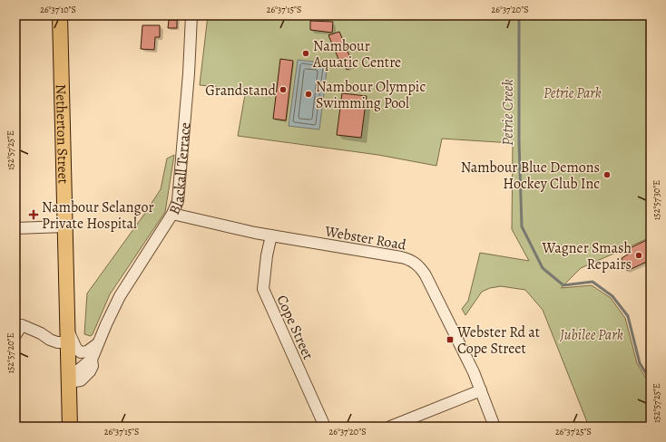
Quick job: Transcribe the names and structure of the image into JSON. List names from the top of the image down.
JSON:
{
  "streets": {
    "main road": ["Netherton Street"],
    "street": ["Blackall Terrace", "Webster Road", "Cope Street"]
  },
  "crossings": [
    ["Netherton Street", "Blackall Terrace"],
    ["Blackall Terrace", "Webster Road"],
    ["Webster Road", "Cope Street"]
  ],
  "water": ["Petrie Creek"],
  "parks": ["Petrie Park", "Jubilee Park"],
  "places": {
    "other": [
      "Nambour Aquatic Centre",
      "Grandstand",
      "Nambour Olympic Swimming Pool",
      "Nambour Blue Demons Hockey Club Inc",
      "Wagner Smash Repairs"
    ],
    "health": ["Nambour Selangor Private Hospital"],
    "transit": ["Webster Rd at Cope Street"]
  },
  "coordinates": [
    "26°37'10\"S",
    "26°37'15\"S",
    "26°37'20\"S",
    "152°57'25\"E",
    "152°57'30\"E",
    "152°57'20\"E",
    "26°37'25\"S"
  ]
}
